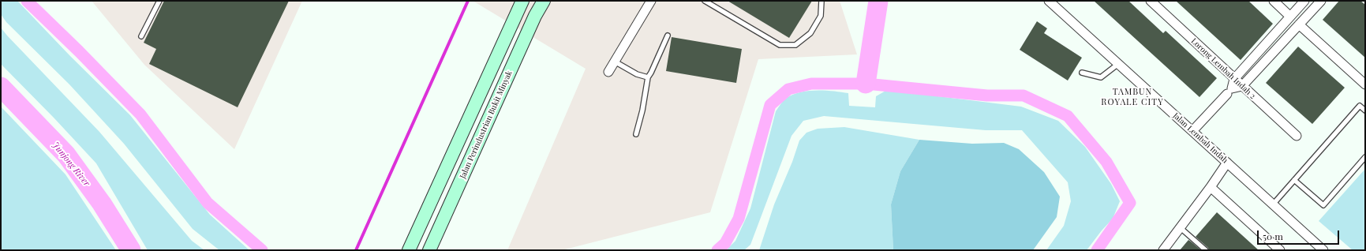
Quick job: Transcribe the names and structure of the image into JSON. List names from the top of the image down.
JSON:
{
  "streets": {
    "main road": ["Jalan Perindustrian Bukit Minyak"],
    "street": ["Lorong Lembah Indah 2", "Jalan Lembah Indah"]
  },
  "districts": ["TAMBUN ROYALE CITY"],
  "water": ["Junjong River"],
  "scale_bar": "50 m"
}
